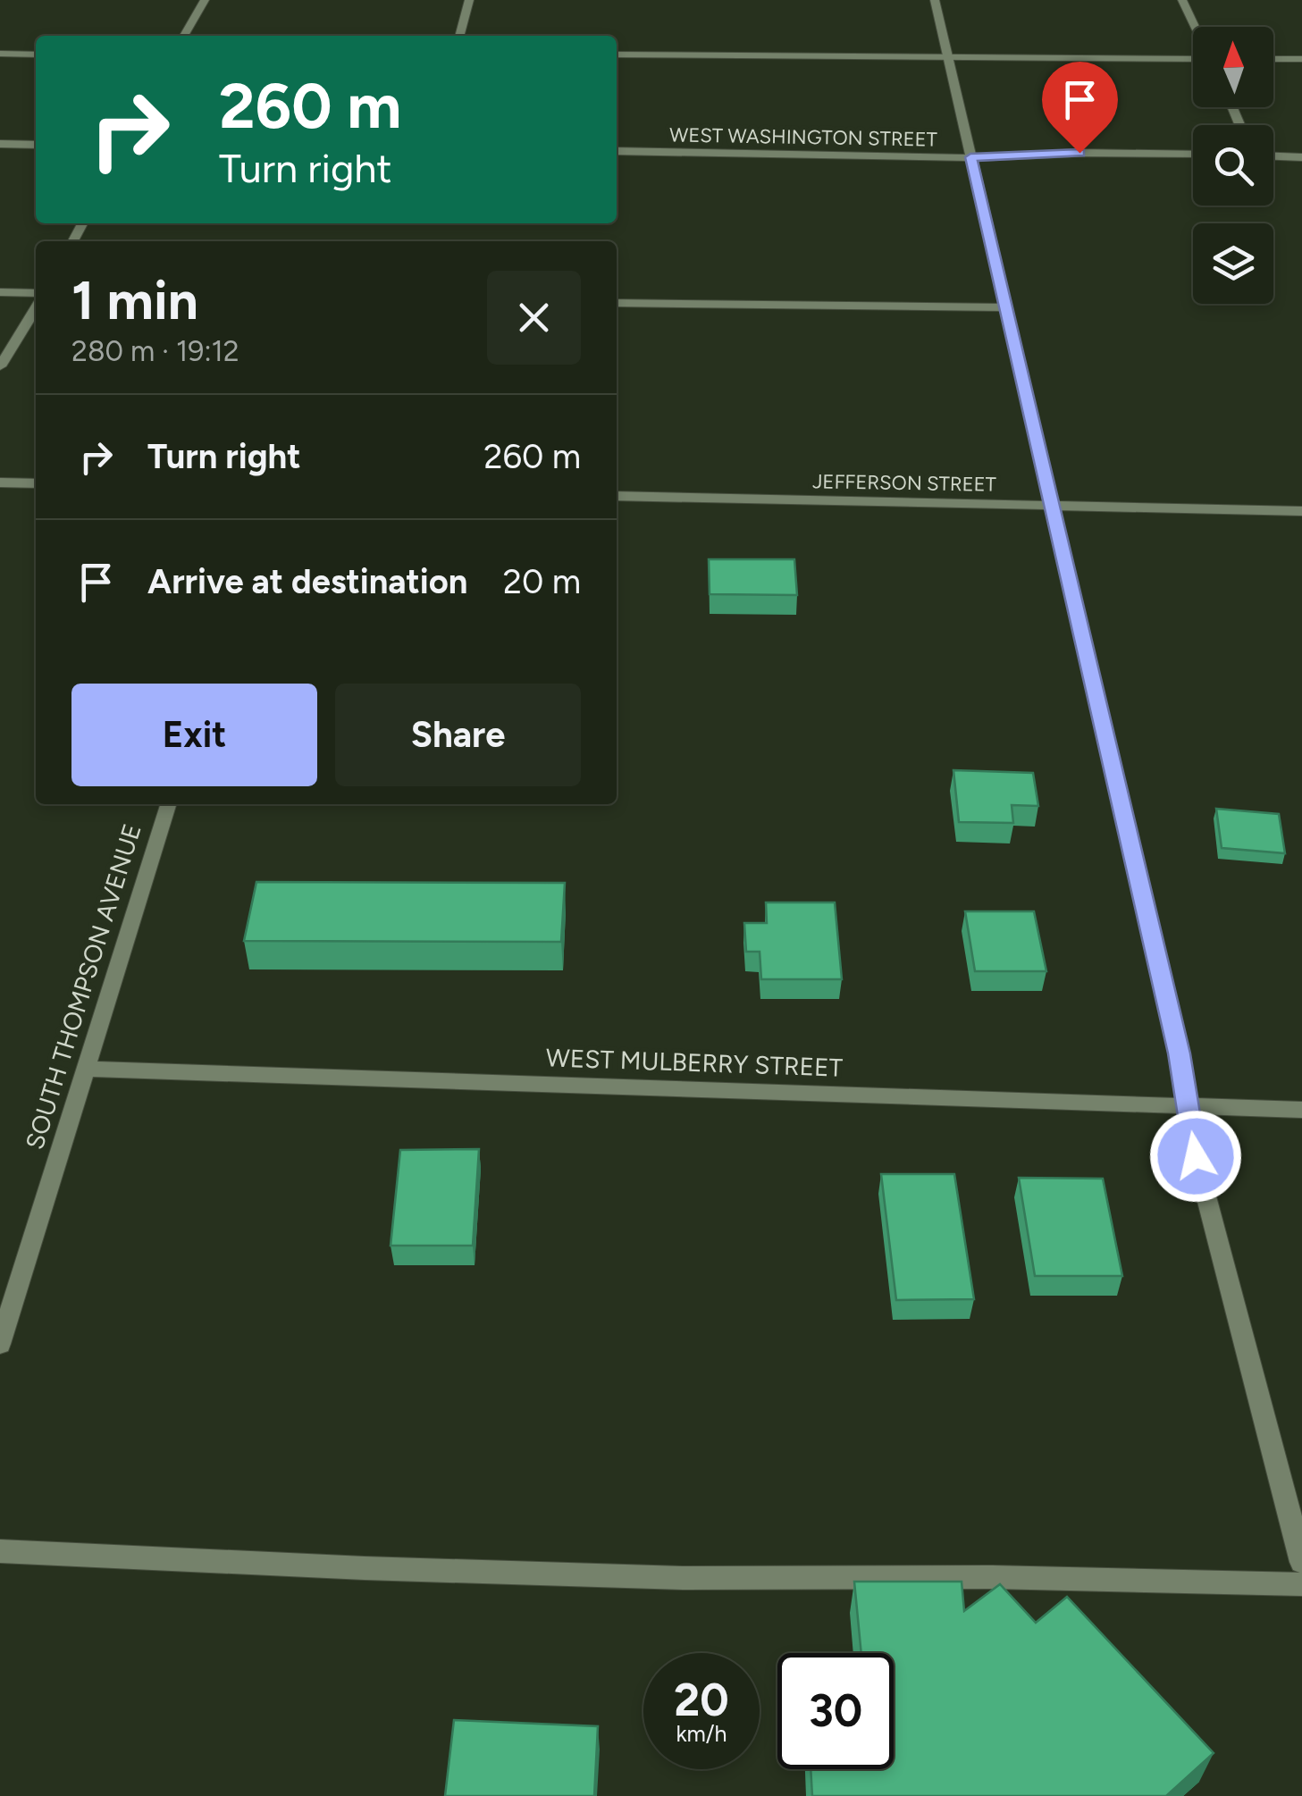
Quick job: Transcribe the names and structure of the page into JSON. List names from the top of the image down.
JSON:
{
  "streets": {
    "street": [
      "WEST WASHINGTON STREET",
      "JEFFERSON STREET",
      "SOUTH THOMPSON AVENUE",
      "WEST MULBERRY STREET"
    ]
  },
  "crossings": [
    ["SOUTH THOMPSON AVENUE", "WEST MULBERRY STREET"]
  ],
  "north": "top",
  "page": {
    "turn": ["260 m", "Turn right"],
    "heading": ["1 min", "280 m · 19:12"],
    "list": [
      {
        "name": "Turn right",
        "value": "260 m"
      },
      {
        "name": "Arrive at destination",
        "value": "20 m"
      }
    ],
    "buttons": ["Exit", "Share"],
    "speed": "20 km/h",
    "limit": "30"
  }
}
